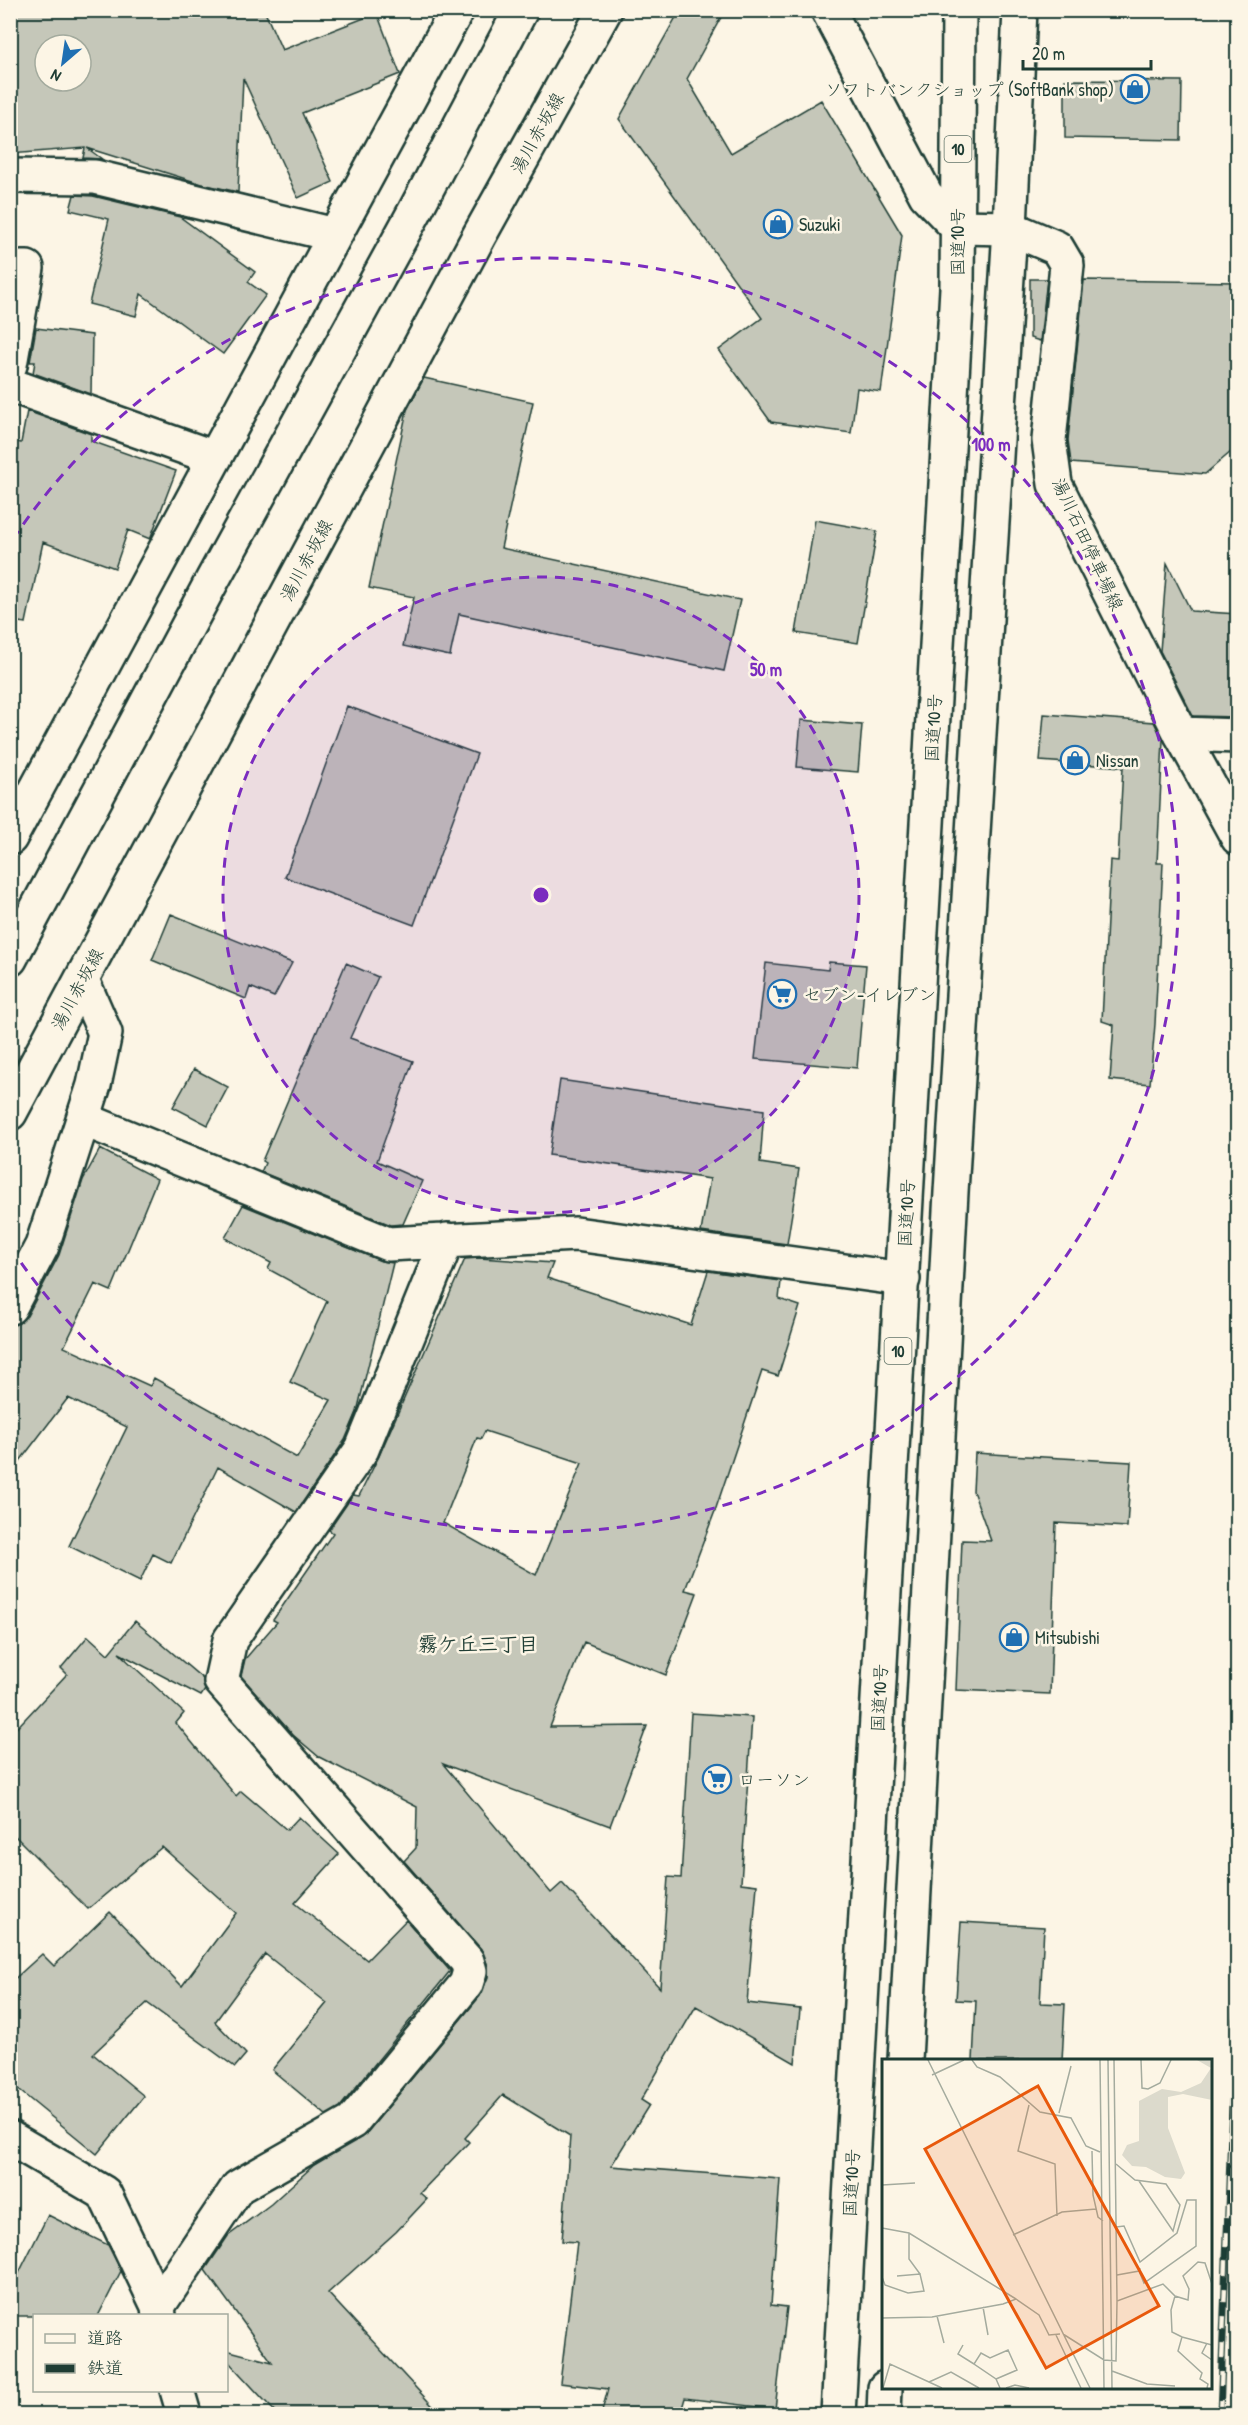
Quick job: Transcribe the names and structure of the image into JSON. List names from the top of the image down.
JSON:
{
  "streets": {
    "main road": [
      "湯川赤坂線",
      "10",
      "国道10号",
      "湯川石田停車場線"
    ]
  },
  "crossings": [
    ["国道10号", "湯川石田停車場線"]
  ],
  "districts": ["霧ケ丘三丁目"],
  "places": {
    "shop": [
      "ソフトバンクショップ (SoftBank shop)",
      "Suzuki",
      "Nissan",
      "Mitsubishi"
    ],
    "supermarket": ["セブン-イレブン", "ローソン"]
  },
  "legend": ["道路", "鉄道"],
  "scale_bar": "20 m",
  "north": "bottom left",
  "rings": ["100 m", "50 m"]
}
